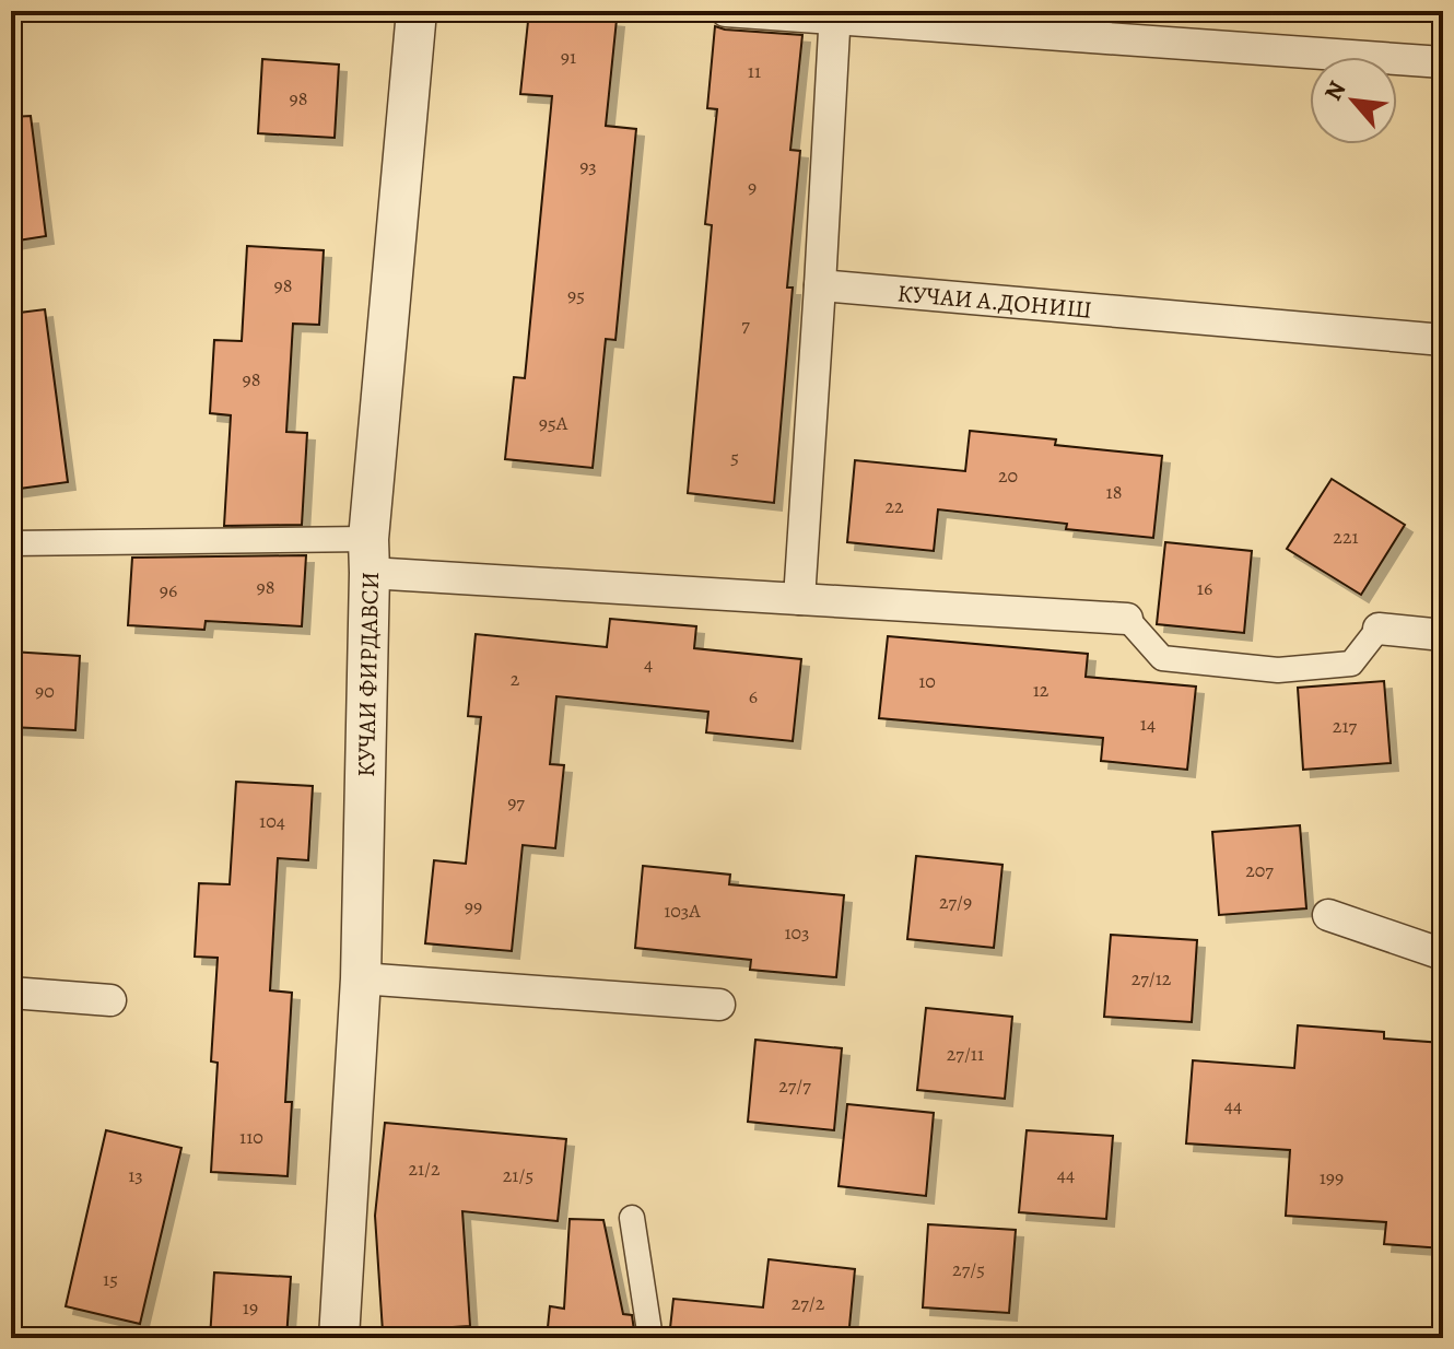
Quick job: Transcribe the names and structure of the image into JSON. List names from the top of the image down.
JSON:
{
  "streets": {
    "street": ["КУЧАИ А.ДОНИШ", "КУЧАИ ФИРДАВСИ"]
  },
  "house_numbers": [
    "91",
    "11",
    "98",
    "93",
    "9",
    "98",
    "95",
    "7",
    "98",
    "95А",
    "5",
    "20",
    "18",
    "22",
    "221",
    "98",
    "16",
    "96",
    "4",
    "2",
    "10",
    "12",
    "90",
    "6",
    "14",
    "217",
    "97",
    "104",
    "207",
    "27/9",
    "99",
    "103А",
    "103",
    "27/12",
    "27/11",
    "27/7",
    "44",
    "110",
    "21/2",
    "44",
    "13",
    "21/5",
    "199",
    "27/5",
    "15",
    "27/2",
    "19"
  ],
  "north": "top left"
}
